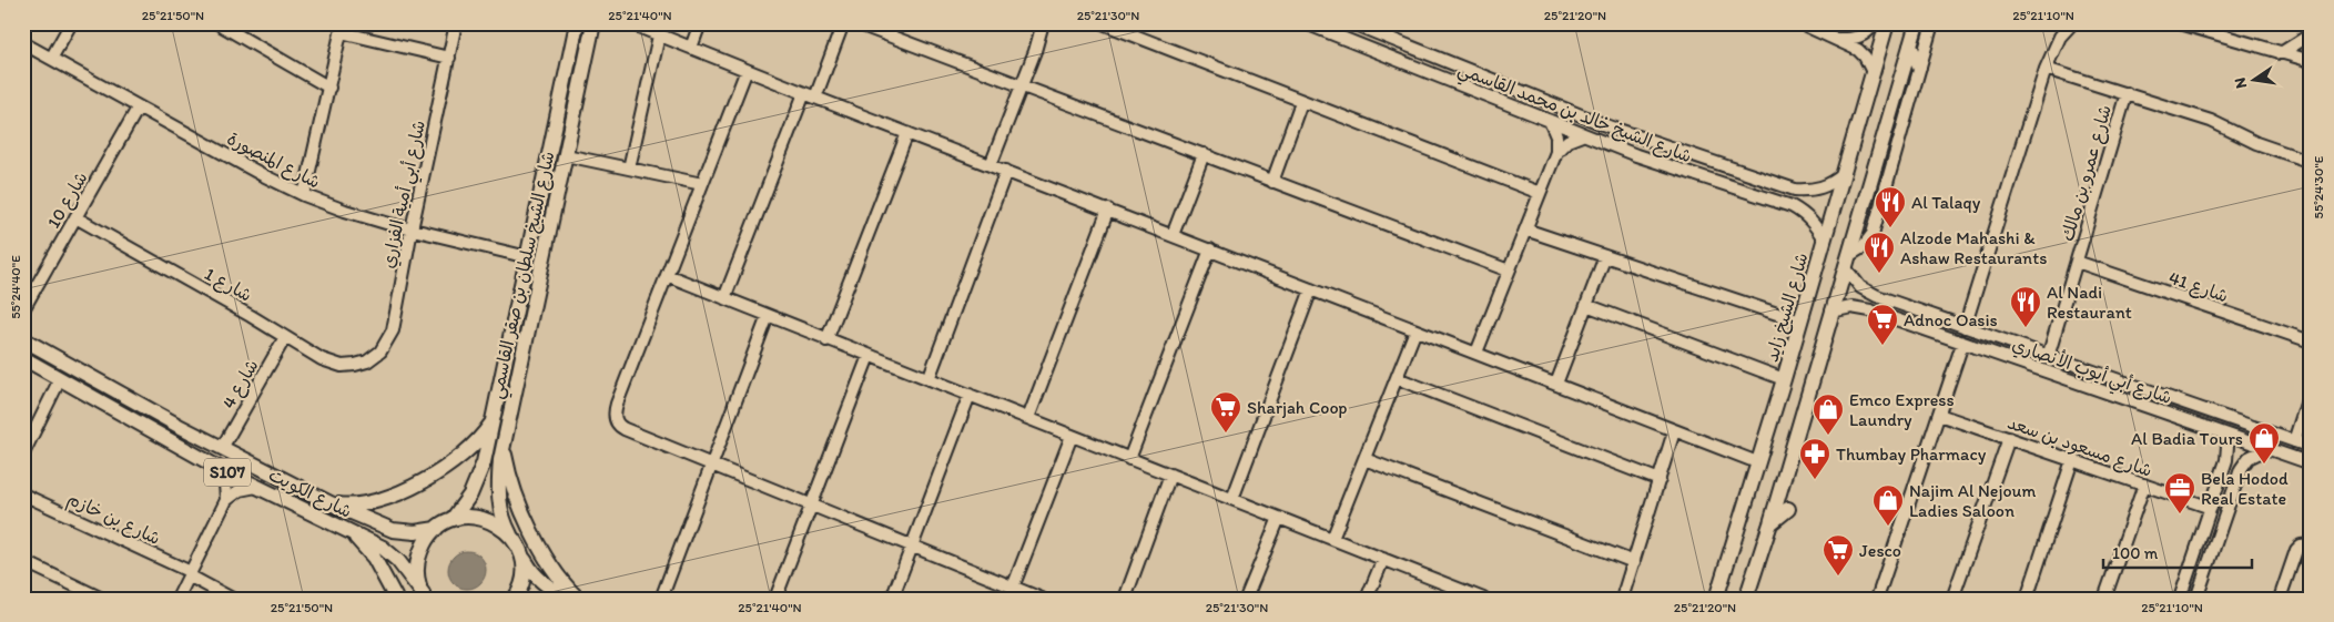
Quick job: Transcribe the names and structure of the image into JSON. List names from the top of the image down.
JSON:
{
  "streets": {
    "main road": [
      "شارع الشيخ سلطان بن صقر القاسمي",
      "شارع الشيخ زايد",
      "S107",
      "شارع الكويت"
    ],
    "street": [
      "شارع الشيخ خالد بن محمد القاسمي",
      "شارع المنصورة",
      "شارع عمرو بن مالك",
      "شارع أبي أمية الفزاري",
      "شارع 10",
      "شارع 1",
      "شارع 41",
      "شارع أبي أيوب الأنصاري",
      "شارع 4",
      "شارع مسعود بن سعد",
      "شارع بن خازم"
    ]
  },
  "crossings": [
    ["شارع الشيخ خالد بن محمد القاسمي", "شارع الشيخ زايد"],
    ["شارع المنصورة", "شارع أبي أمية الفزاري"],
    ["شارع المنصورة", "شارع 10"],
    ["شارع المنصورة", "شارع الشيخ سلطان بن صقر القاسمي"],
    ["شارع عمرو بن مالك", "شارع 41"],
    ["شارع عمرو بن مالك", "شارع أبي أيوب الأنصاري"],
    ["شارع أبي أمية الفزاري", "شارع 1"],
    ["شارع 10", "شارع 1"],
    ["شارع 1", "شارع 4"],
    ["شارع 4", "شارع الكويت"]
  ],
  "places": {
    "restaurant": ["Al Talaqy", "Alzode Mahashi & Ashaw Restaurants", "Al Nadi Restaurant"],
    "supermarket": ["Adnoc Oasis", "Sharjah Coop", "Jesco"],
    "shop": ["Emco Express Laundry", "Al Badia Tours", "Najim Al Nejoum Ladies Saloon"],
    "pharmacy": ["Thumbay Pharmacy"],
    "office": ["Bela Hodod Real Estate"]
  },
  "scale_bar": "100 m",
  "north": "left",
  "coordinates": [
    "25°21'50\"N",
    "25°21'40\"N",
    "25°21'30\"N",
    "25°21'20\"N",
    "25°21'10\"N",
    "55°24'30\"E",
    "55°24'40\"E"
  ]
}
